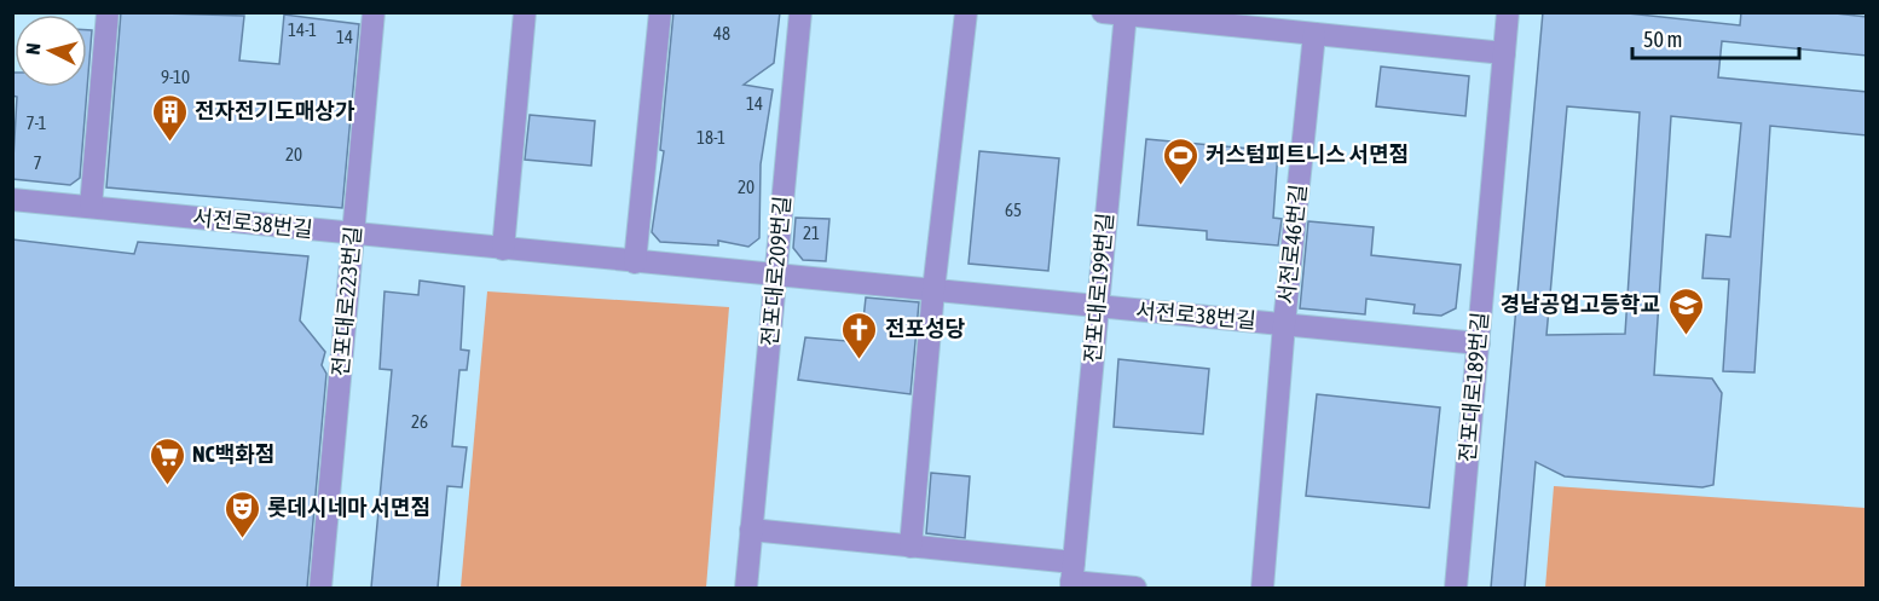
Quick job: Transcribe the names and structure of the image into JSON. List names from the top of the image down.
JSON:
{
  "streets": {
    "street": [
      "서전로38번길",
      "서전로46번길",
      "전포대로209번길",
      "전포대로199번길",
      "전포대로223번길",
      "전포대로189번길"
    ]
  },
  "crossings": [
    ["서전로38번길", "서전로46번길"],
    ["서전로38번길", "전포대로209번길"],
    ["서전로38번길", "전포대로199번길"],
    ["서전로38번길", "전포대로223번길"],
    ["서전로38번길", "전포대로189번길"]
  ],
  "places": {
    "building": ["전자전기도매상가"],
    "sports": ["커스텀피트니스 서면점"],
    "school or university": ["경남공업고등학교"],
    "church": ["전포성당"],
    "supermarket": ["NC백화점"],
    "theatre": ["롯데시네마 서면점"]
  },
  "house_numbers": [
    "14-1",
    "48",
    "14",
    "9-10",
    "14",
    "7-1",
    "18-1",
    "20",
    "7",
    "20",
    "65",
    "21",
    "26"
  ],
  "scale_bar": "50 m",
  "north": "left"
}
